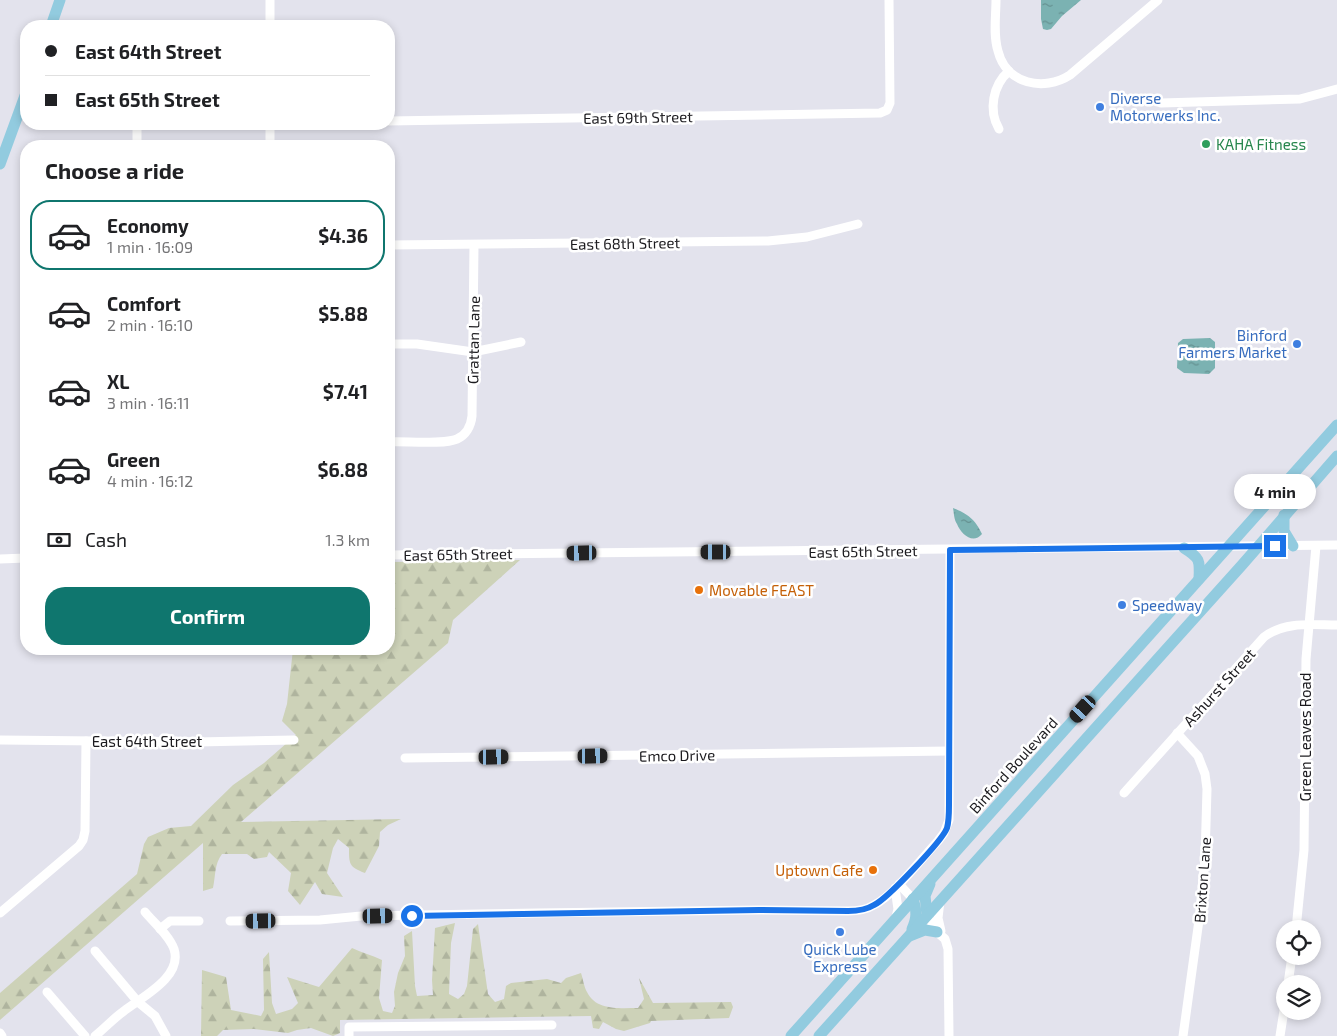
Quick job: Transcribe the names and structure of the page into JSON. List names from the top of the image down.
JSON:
{
  "streets": {
    "main road": ["Binford Boulevard"],
    "street": [
      "East 69th Street",
      "East 68th Street",
      "Grattan Lane",
      "East 65th Street",
      "Ashurst Street",
      "Green Leaves Road",
      "East 64th Street",
      "Emco Drive",
      "Brixton Lane"
    ]
  },
  "crossings": [
    ["East 68th Street", "Grattan Lane"],
    ["East 65th Street", "Green Leaves Road"],
    ["East 65th Street", "Binford Boulevard"],
    ["Ashurst Street", "Green Leaves Road"],
    ["Ashurst Street", "Brixton Lane"]
  ],
  "places": [
    "Diverse Motorwerks Inc.",
    "KAHA Fitness",
    "Binford Farmers Market",
    "Movable FEAST",
    "Speedway",
    "Uptown Cafe",
    "Quick Lube Express"
  ],
  "page": {
    "banner": ["East 64th Street", "East 65th Street"],
    "heading": "Choose a ride",
    "list": [
      {
        "name": "Economy",
        "note": "1 min · 16:09",
        "value": "$4.36"
      },
      {
        "name": "Comfort",
        "note": "2 min · 16:10",
        "value": "$5.88"
      },
      {
        "name": "XL",
        "note": "3 min · 16:11",
        "value": "$7.41"
      },
      {
        "name": "Green",
        "note": "4 min · 16:12",
        "value": "$6.88"
      }
    ],
    "bubble": "4 min",
    "pay": ["Cash", "1.3 km"],
    "buttons": "Confirm"
  }
}
